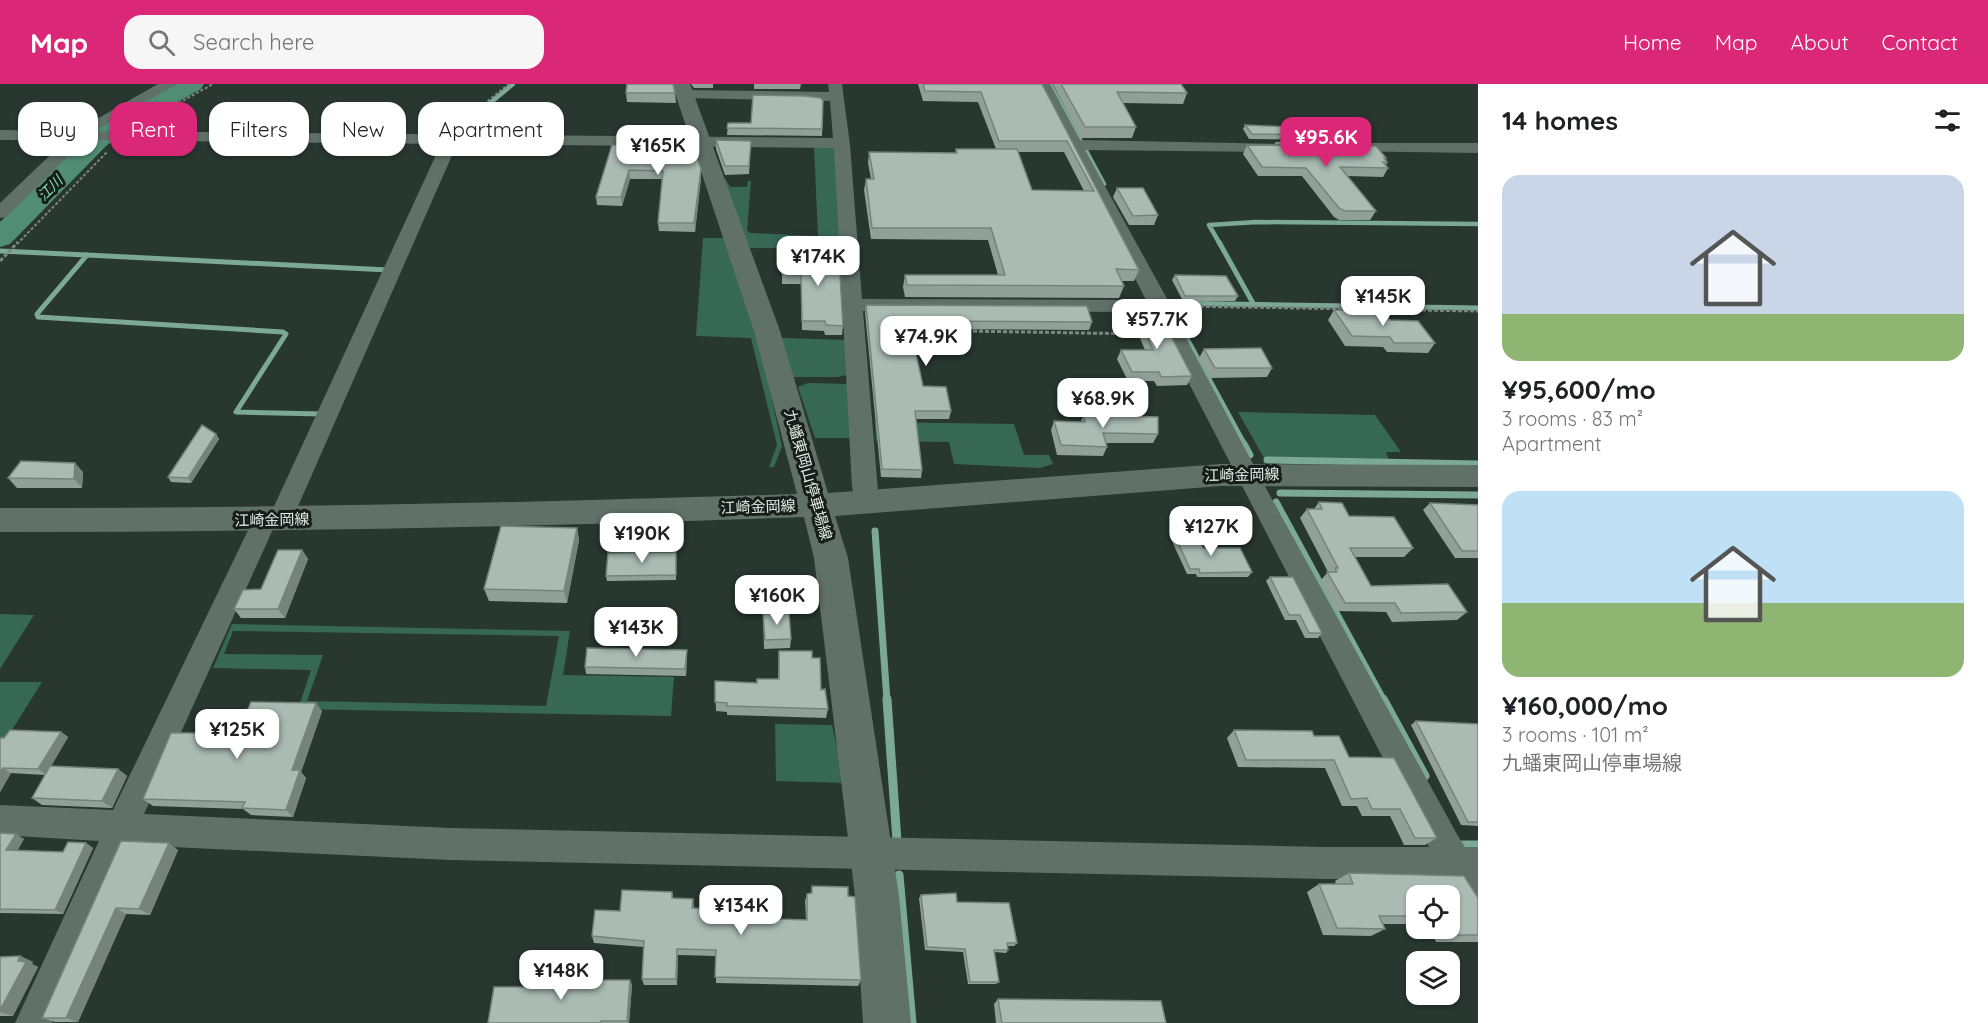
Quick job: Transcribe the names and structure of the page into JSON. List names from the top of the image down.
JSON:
{
  "streets": {
    "main road": ["九蟠東岡山停車場線", "江崎金岡線"]
  },
  "crossings": [
    ["九蟠東岡山停車場線", "江崎金岡線"]
  ],
  "water": ["江川"],
  "page": {
    "header": "Map",
    "search": "Search here",
    "nav": [
      "Home",
      "Map",
      "About",
      "Contact"
    ],
    "heading": "14 homes",
    "chip": [
      "Buy",
      "Rent",
      "Filters",
      "New",
      "Apartment"
    ],
    "price": [
      "¥95.6K",
      "¥165K",
      "¥174K",
      "¥145K",
      "¥57.7K",
      "¥74.9K",
      "¥68.9K",
      "¥127K",
      "¥190K",
      "¥160K",
      "¥143K",
      "¥125K",
      "¥134K",
      "¥148K"
    ],
    "list": [
      {
        "name": "¥95,600/mo",
        "note": "3 rooms · 83 m² · Apartment"
      },
      {
        "name": "¥160,000/mo",
        "note": "3 rooms · 101 m² · 九蟠東岡山停車場線"
      }
    ]
  }
}
